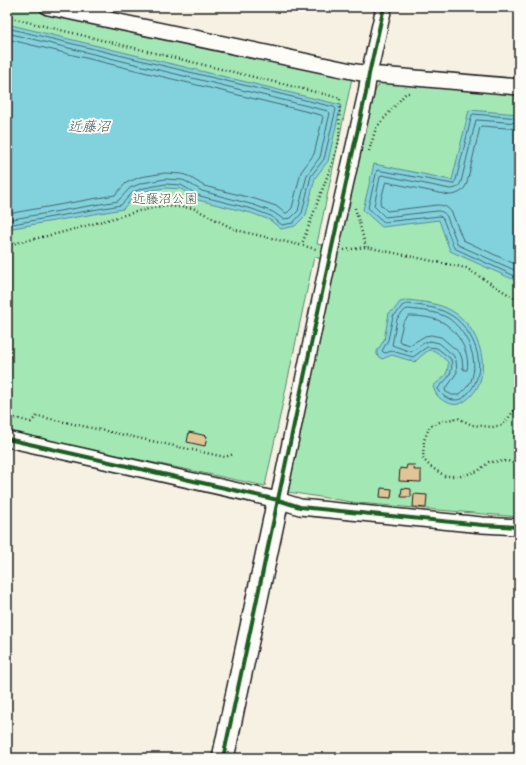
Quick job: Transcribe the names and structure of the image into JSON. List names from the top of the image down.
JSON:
{
  "water": ["近藤沼"],
  "parks": ["近藤沼公園"]
}
